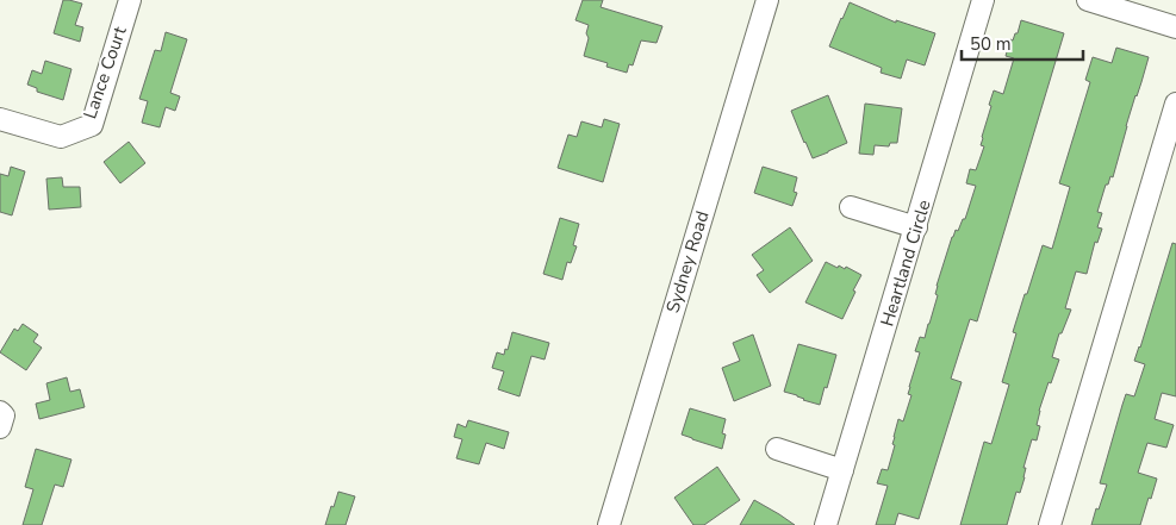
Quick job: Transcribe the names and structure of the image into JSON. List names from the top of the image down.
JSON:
{
  "streets": {
    "street": ["Lance Court", "Sydney Road", "Heartland Circle"]
  },
  "scale_bar": "50 m"
}
